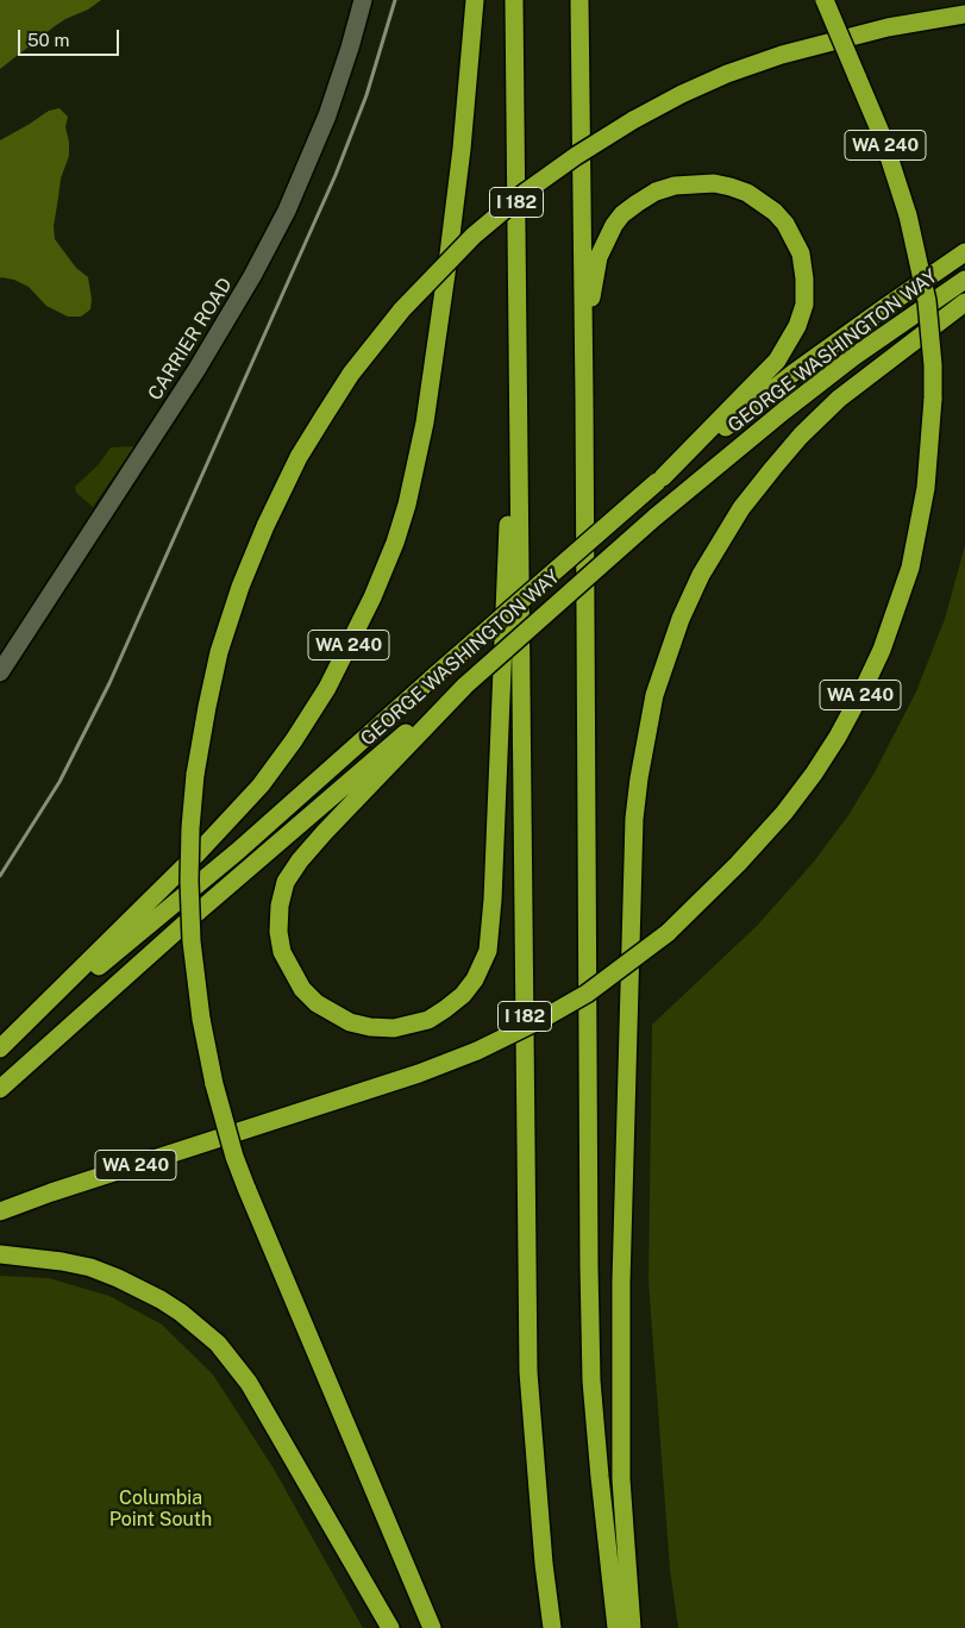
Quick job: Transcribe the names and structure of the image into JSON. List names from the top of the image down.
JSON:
{
  "streets": {
    "highway": ["WA 240", "I 182", "GEORGE WASHINGTON WAY"],
    "street": ["CARRIER ROAD"]
  },
  "crossings": [
    ["WA 240", "GEORGE WASHINGTON WAY"]
  ],
  "parks": ["Columbia Point South"],
  "scale_bar": "50 m"
}
